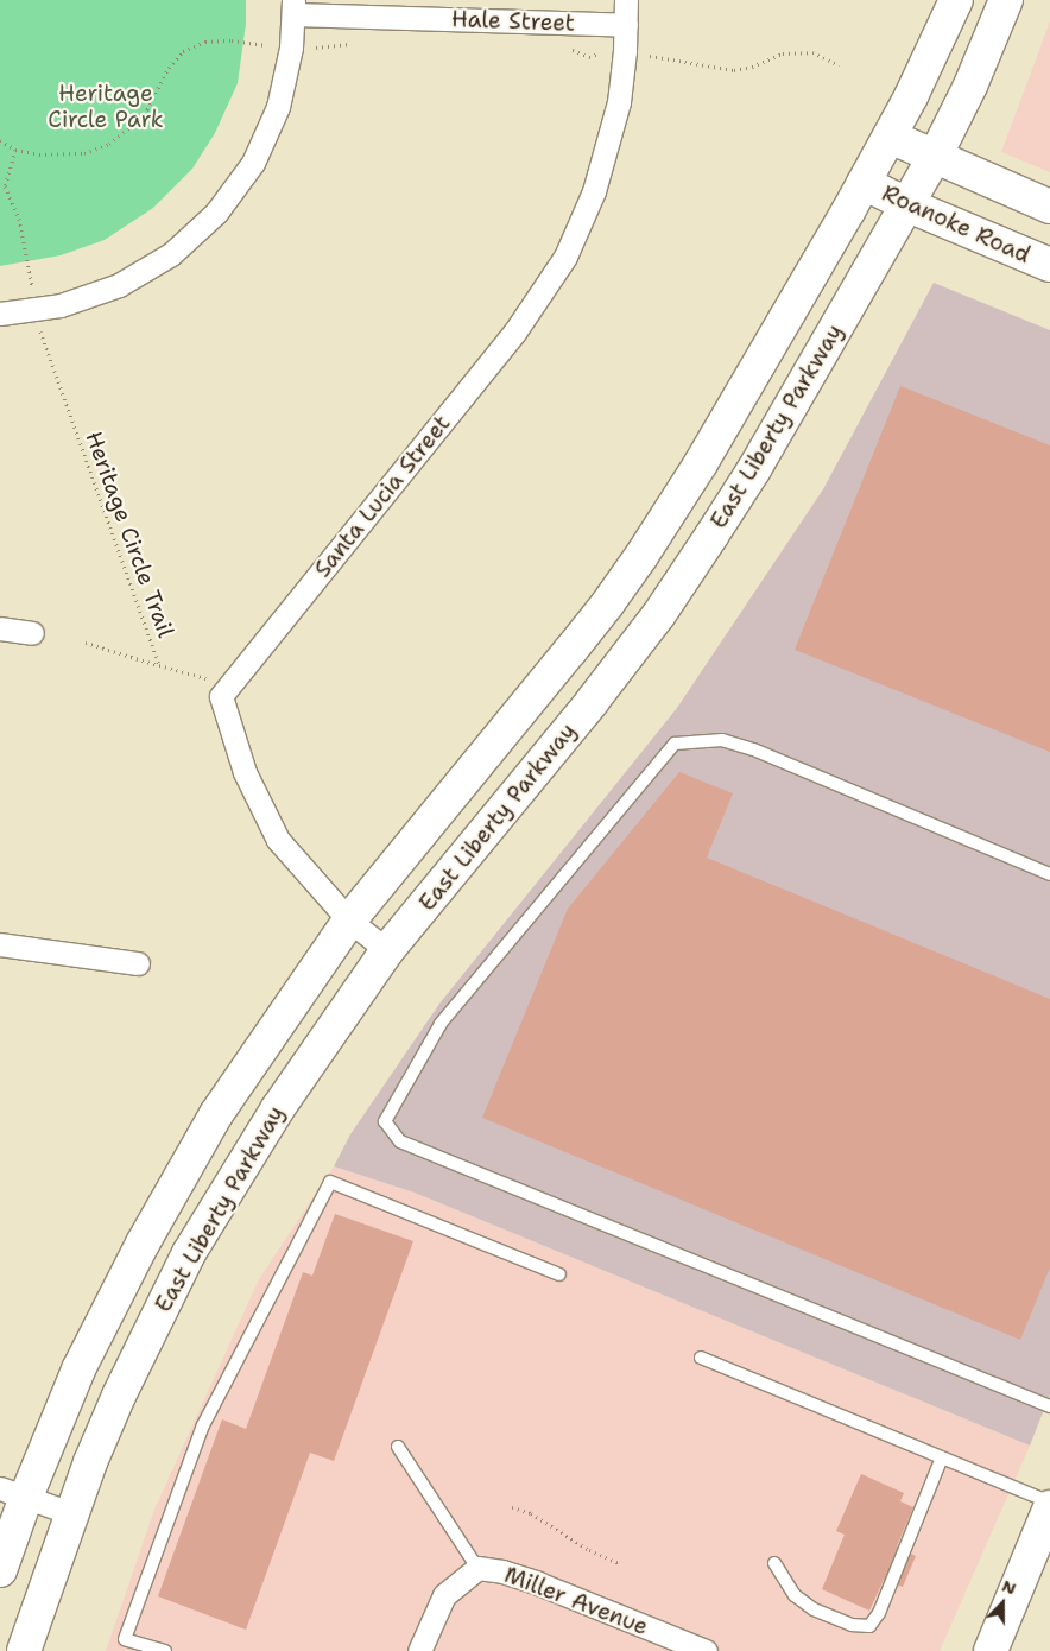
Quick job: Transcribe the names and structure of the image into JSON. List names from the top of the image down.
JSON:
{
  "streets": {
    "street": [
      "Hale Street",
      "Roanoke Road",
      "East Liberty Parkway",
      "Santa Lucia Street",
      "Miller Avenue"
    ],
    "path": ["Heritage Circle Trail"]
  },
  "crossings": [
    ["Hale Street", "Santa Lucia Street"],
    ["Roanoke Road", "East Liberty Parkway"],
    ["East Liberty Parkway", "Santa Lucia Street"],
    ["Santa Lucia Street", "Heritage Circle Trail"]
  ],
  "parks": ["Heritage Circle Park"],
  "north": "top"
}
